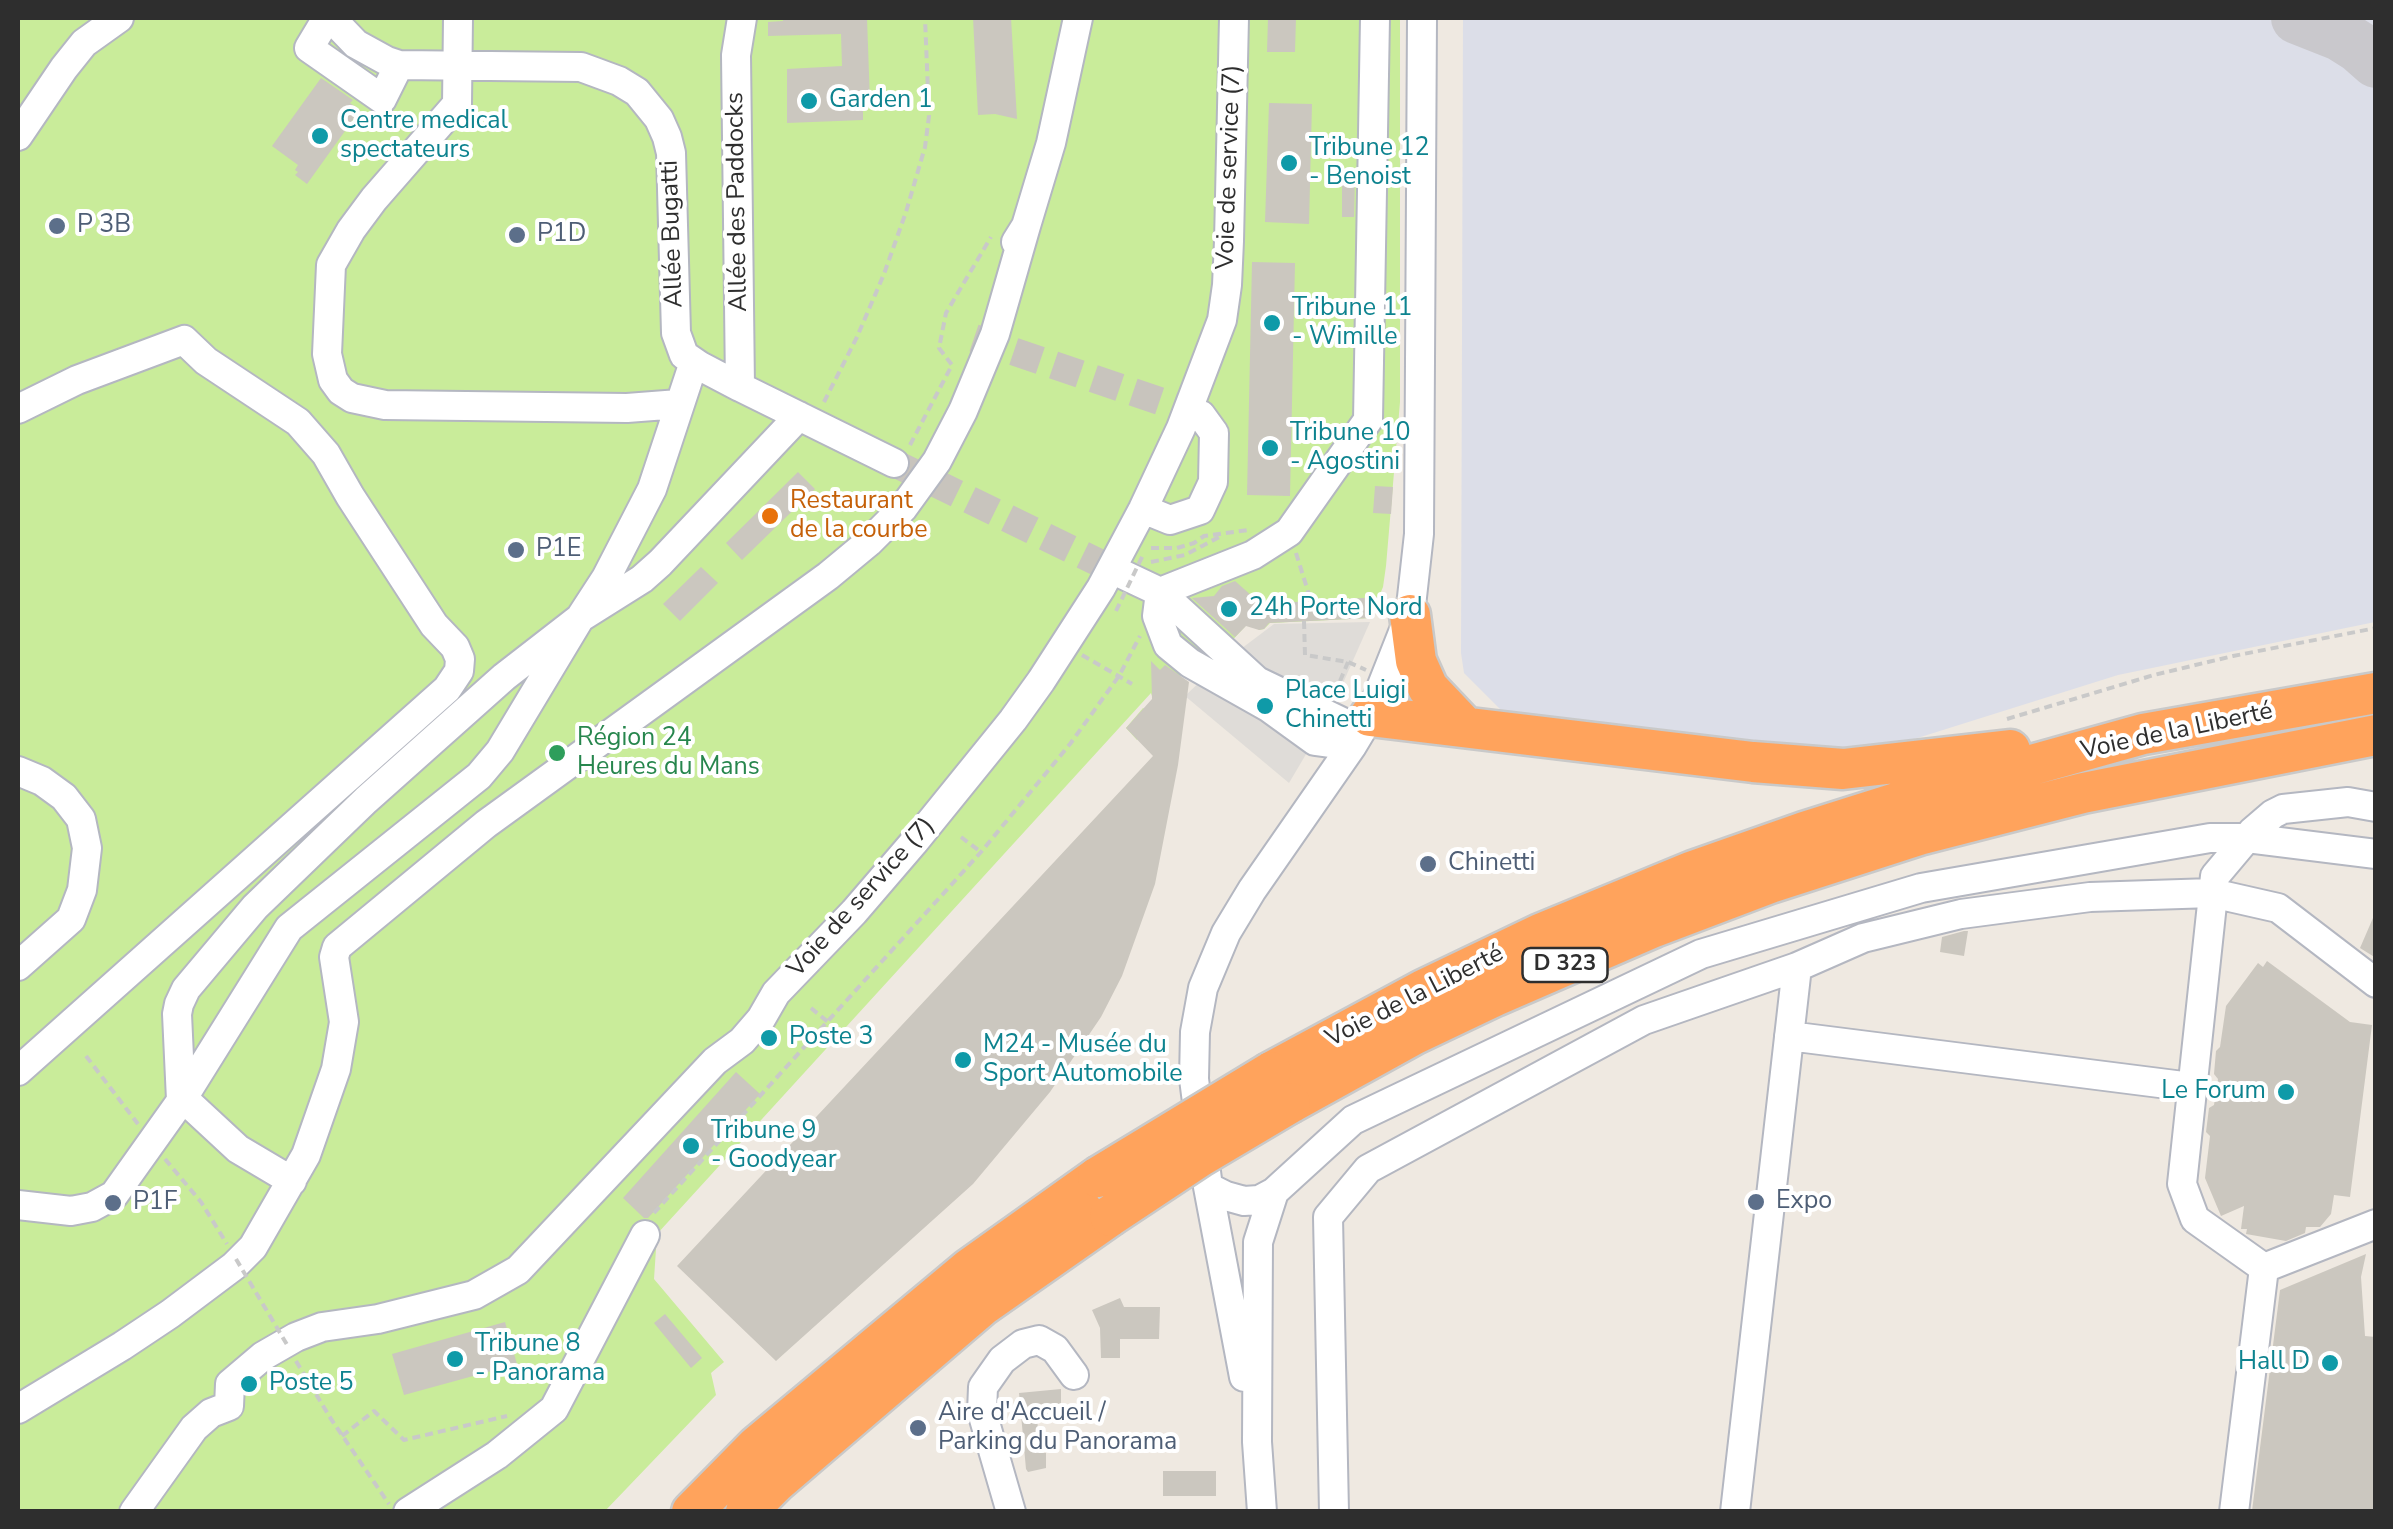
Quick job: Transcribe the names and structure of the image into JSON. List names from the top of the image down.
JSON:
{
  "streets": {
    "highway": ["Voie de la Liberté", "D 323"],
    "street": ["Voie de service (7)", "Allée des Paddocks", "Allée Bugatti"]
  },
  "places": [
    "Garden 1",
    "Centre medical spectateurs",
    "Tribune 12 - Benoist",
    "P 3B",
    "P1D",
    "Tribune 11 - Wimille",
    "Tribune 10 - Agostini",
    "Restaurant de la courbe",
    "P1E",
    "24h Porte Nord",
    "Place Luigi Chinetti",
    "Région 24 Heures du Mans",
    "Chinetti",
    "Poste 3",
    "M24 - Musée du Sport Automobile",
    "Le Forum",
    "Tribune 9 - Goodyear",
    "Expo",
    "P1F",
    "Tribune 8 - Panorama",
    "Hall D",
    "Poste 5",
    "Aire d'Accueil / Parking du Panorama"
  ]
}
